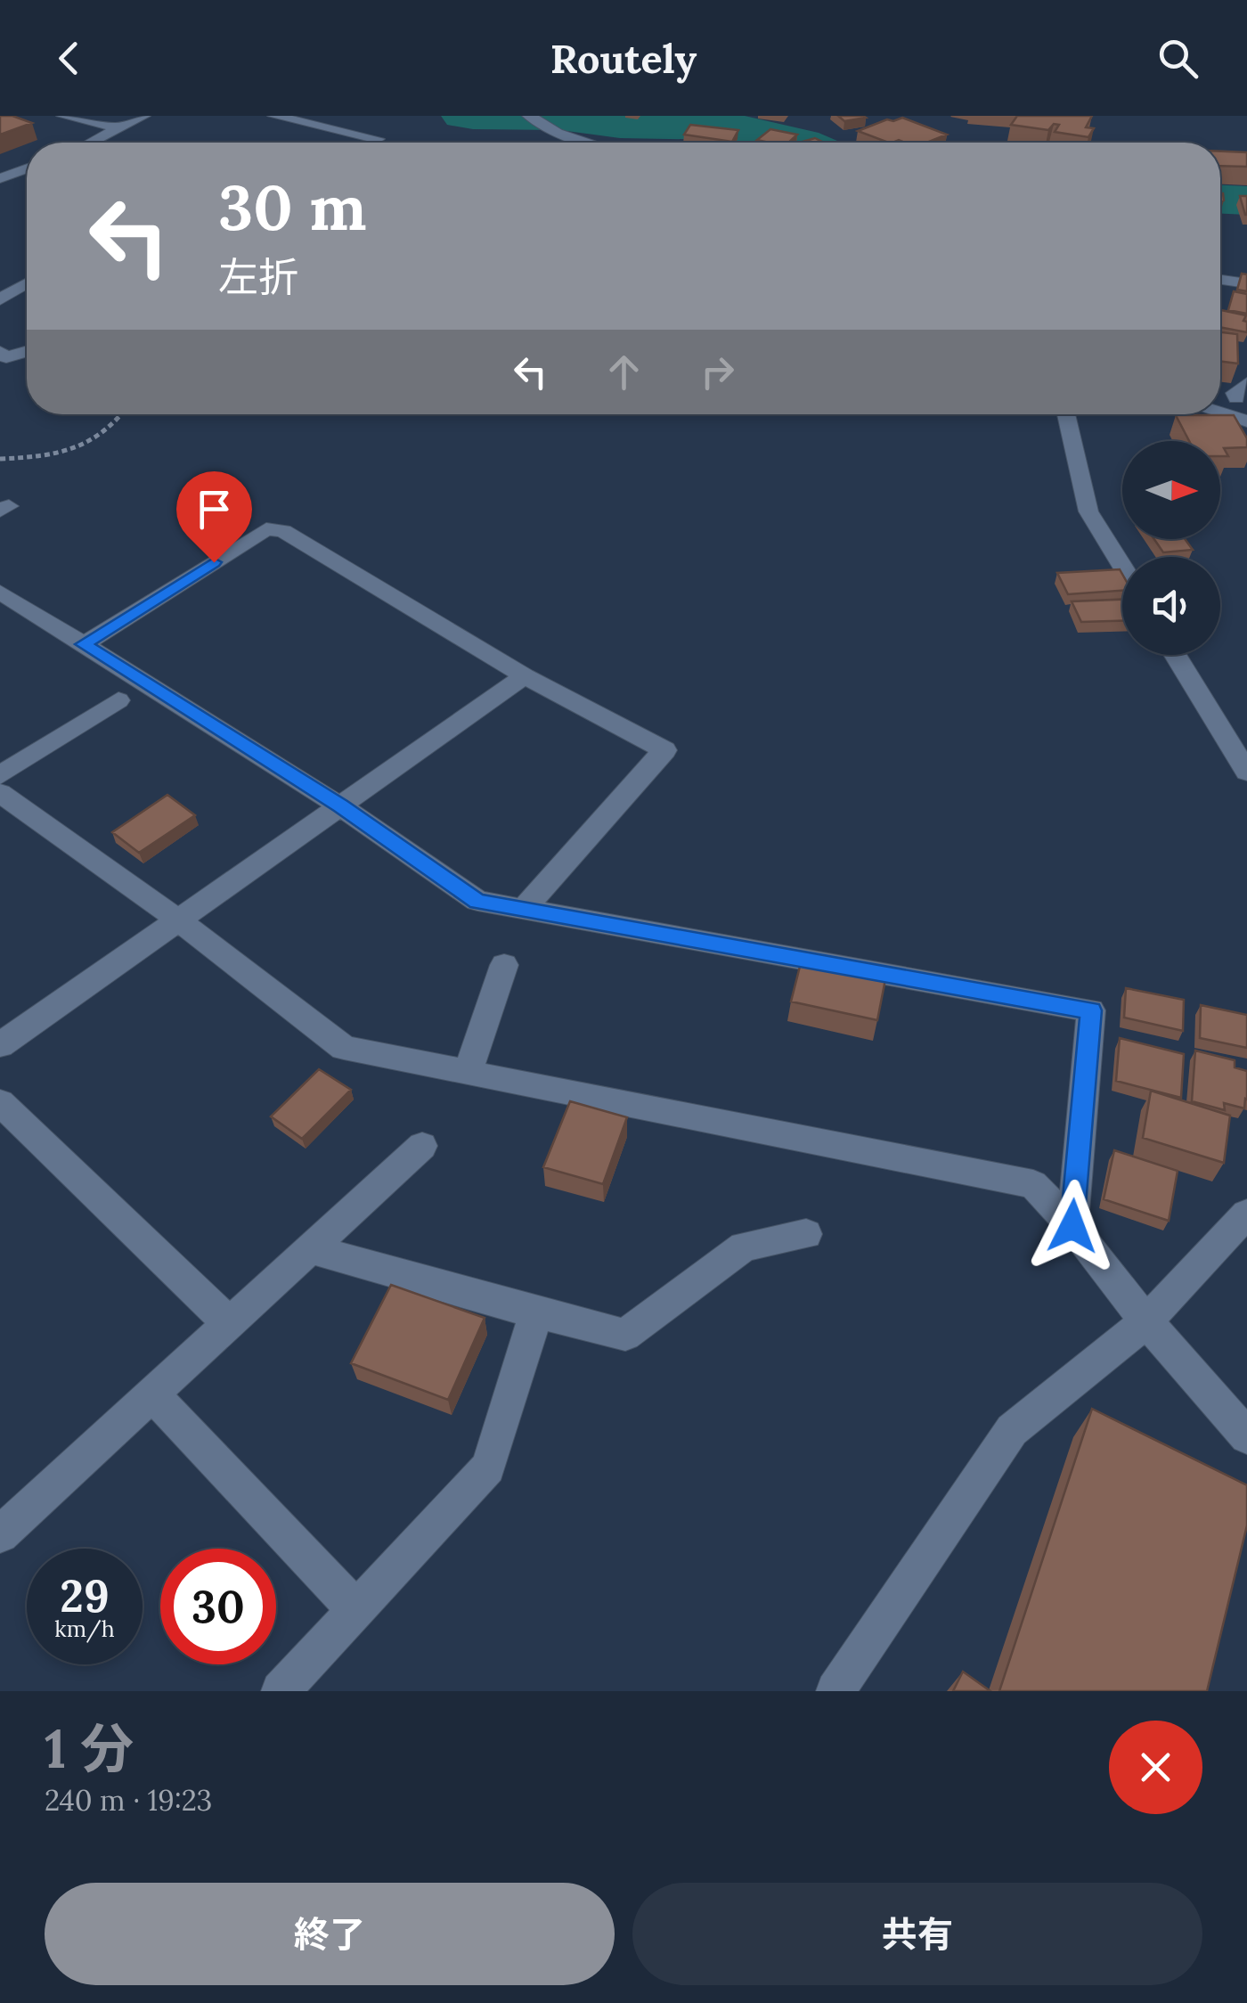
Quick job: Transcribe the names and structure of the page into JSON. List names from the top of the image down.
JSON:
{
  "north": "right",
  "page": {
    "header": "Routely",
    "turn": ["30 m", "左折"],
    "speed": "29 km/h",
    "limit": "30",
    "heading": ["1 分", "240 m · 19:23"],
    "buttons": ["終了", "共有"]
  }
}
